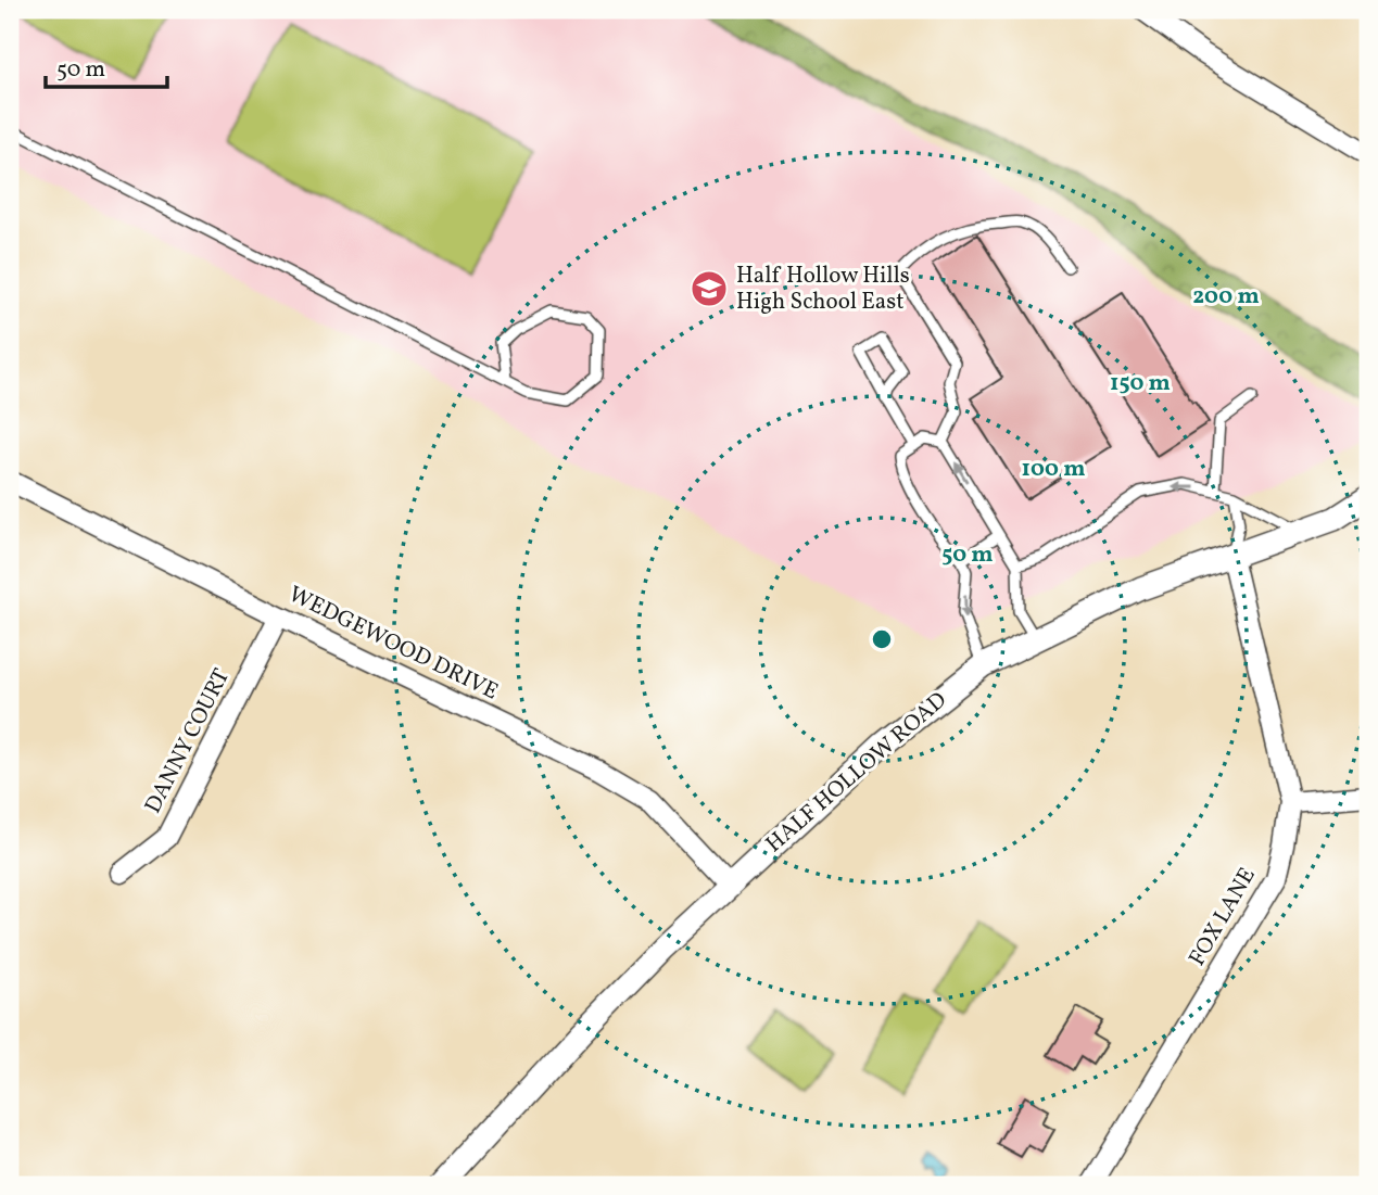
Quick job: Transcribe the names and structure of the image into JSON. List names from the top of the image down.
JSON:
{
  "streets": {
    "street": [
      "WEDGEWOOD DRIVE",
      "DANNY COURT",
      "HALF HOLLOW ROAD",
      "FOX LANE"
    ]
  },
  "crossings": [
    ["WEDGEWOOD DRIVE", "DANNY COURT"],
    ["WEDGEWOOD DRIVE", "HALF HOLLOW ROAD"],
    ["HALF HOLLOW ROAD", "FOX LANE"]
  ],
  "places": {
    "school or university": ["Half Hollow Hills High School East"]
  },
  "scale_bar": "50 m",
  "rings": [
    "200 m",
    "150 m",
    "100 m",
    "50 m"
  ]
}
